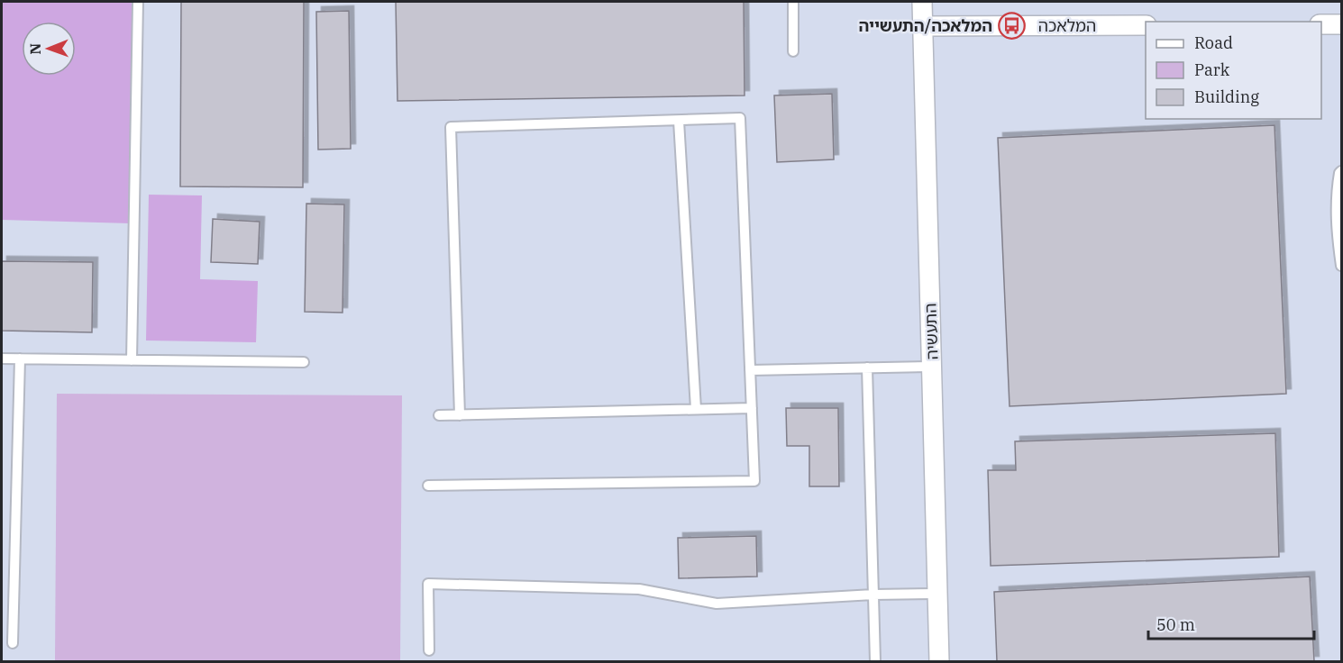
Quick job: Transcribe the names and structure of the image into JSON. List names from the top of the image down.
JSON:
{
  "streets": {
    "street": ["המלאכה", "התעשיה"]
  },
  "crossings": [
    ["המלאכה", "התעשיה"]
  ],
  "places": {
    "bus stop": ["המלאכה/התעשייה"]
  },
  "legend": ["Road", "Park", "Building"],
  "scale_bar": "50 m",
  "north": "left"
}
